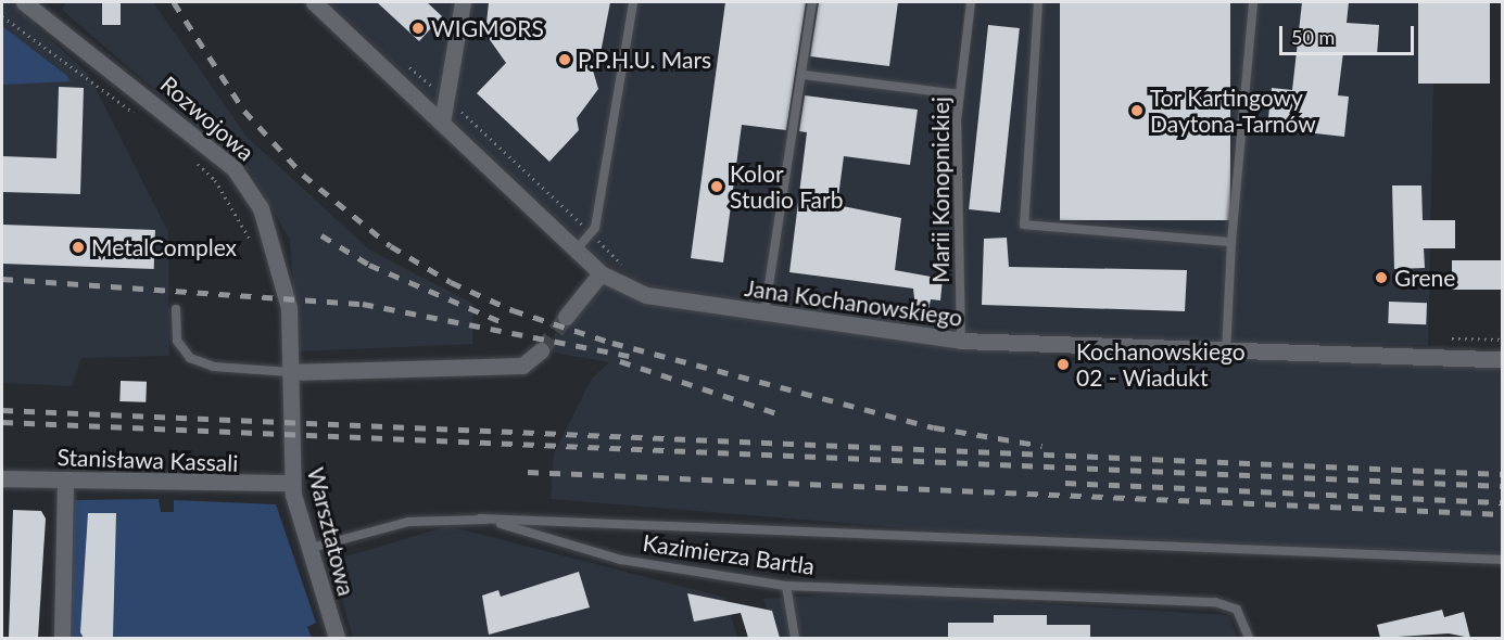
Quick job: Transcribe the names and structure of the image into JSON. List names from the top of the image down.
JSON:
{
  "streets": {
    "street": [
      "Rozwojowa",
      "Jana Kochanowskiego",
      "Stanisława Kassali",
      "Warsztatowa"
    ],
    "lane": ["Marii Konopnickiej", "Kazimierza Bartla"]
  },
  "crossings": [
    ["Rozwojowa", "Warsztatowa"],
    ["Marii Konopnickiej", "Jana Kochanowskiego"],
    ["Stanisława Kassali", "Warsztatowa"],
    ["Warsztatowa", "Kazimierza Bartla"]
  ],
  "places": [
    "WIGMORS",
    "P.P.H.U. Mars",
    "Tor Kartingowy Daytona-Tarnów",
    "Kolor Studio Farb",
    "MetalComplex",
    "Grene",
    "Kochanowskiego 02 - Wiadukt"
  ],
  "scale_bar": "50 m"
}
